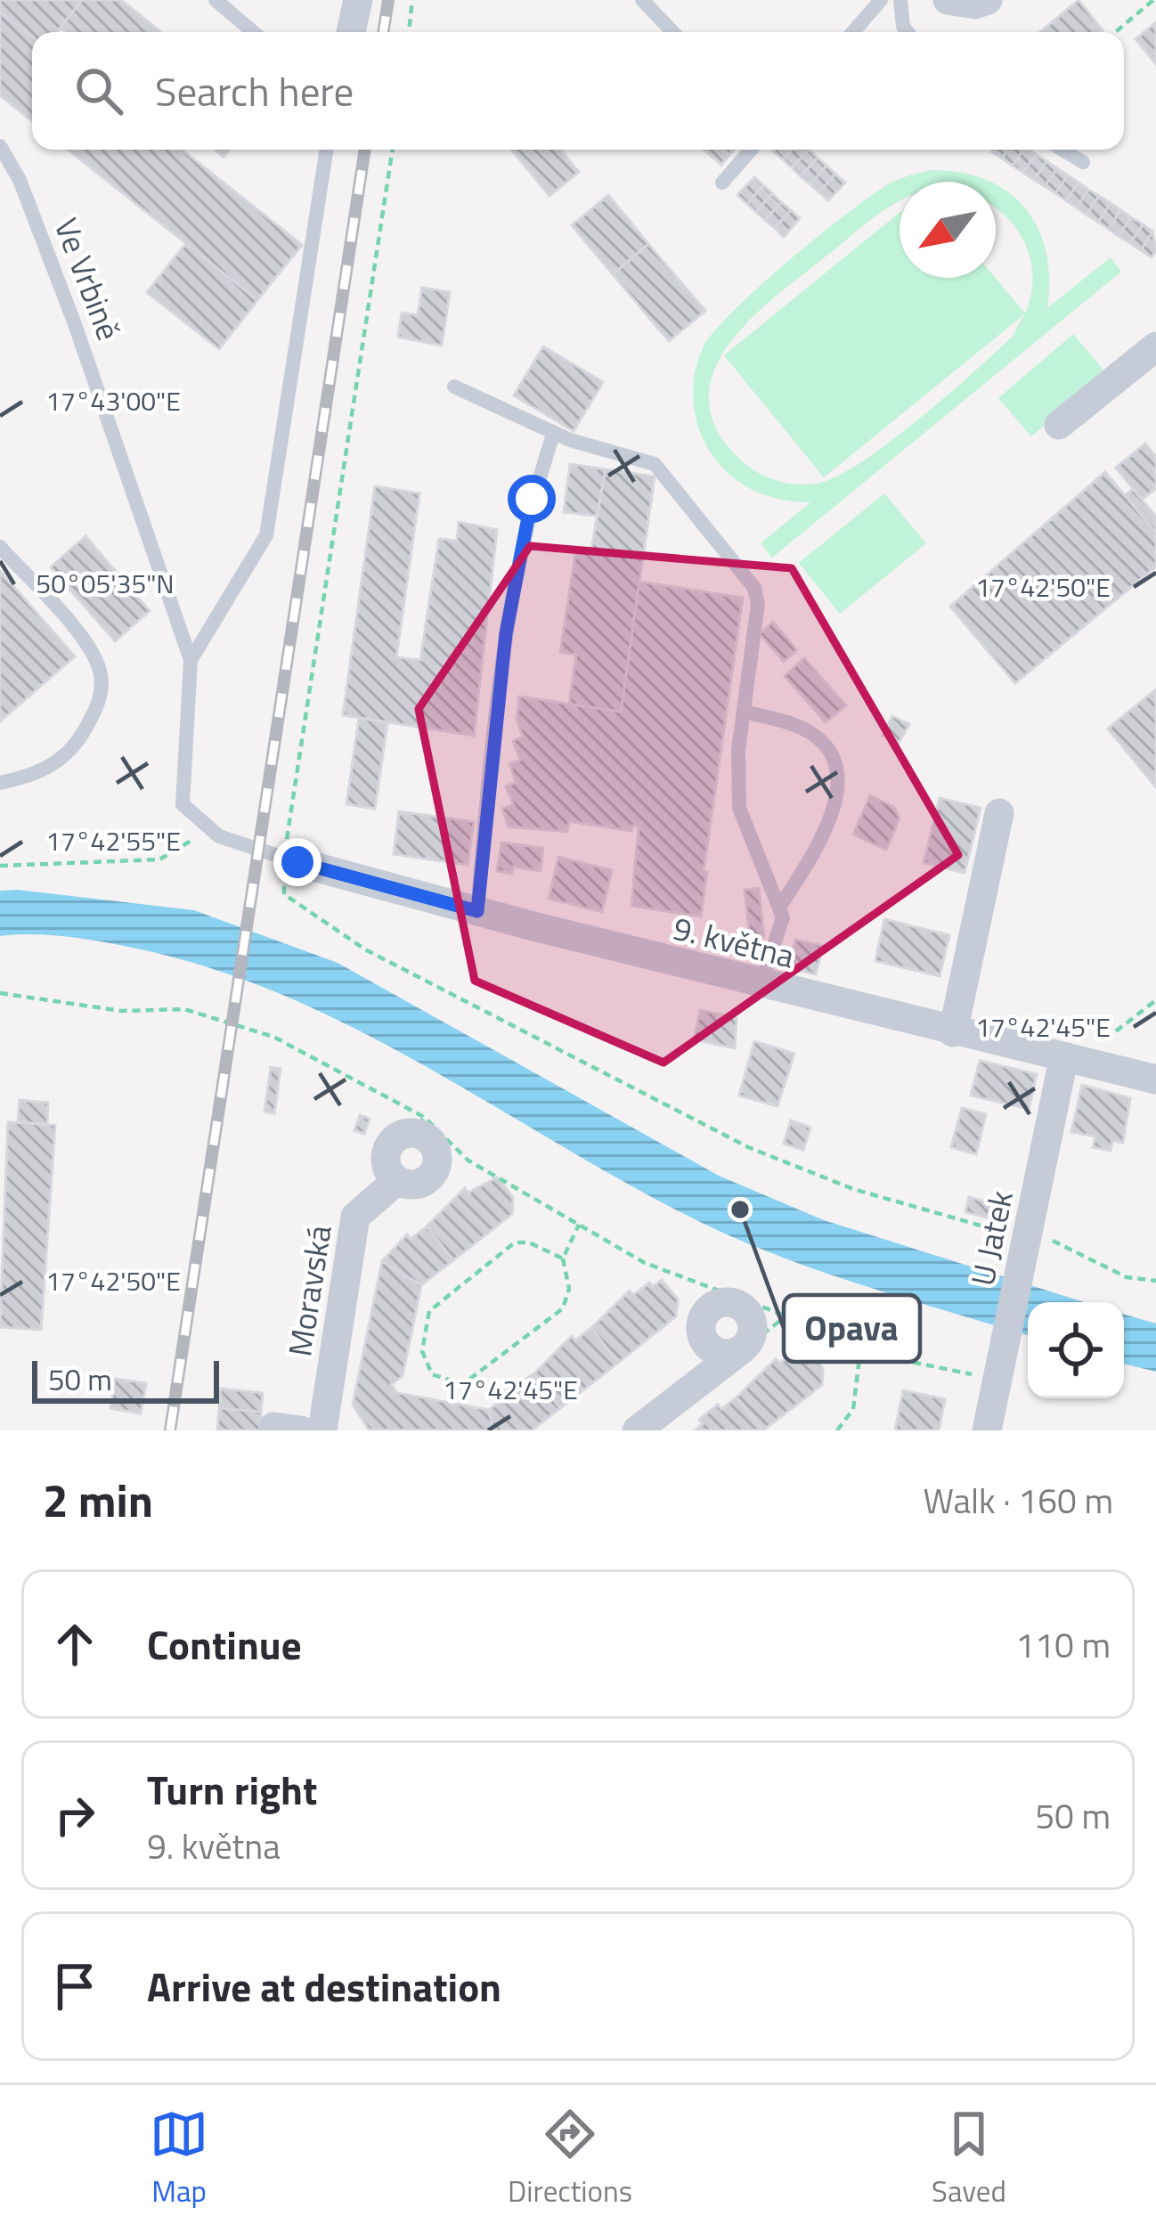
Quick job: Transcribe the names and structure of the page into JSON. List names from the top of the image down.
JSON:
{
  "streets": {
    "street": ["9. května", "U Jatek", "Moravská"],
    "lane": ["Ve Vrbině"]
  },
  "crossings": [
    ["9. května", "U Jatek"]
  ],
  "places": ["Opava"],
  "scale_bar": "50 m",
  "north": "bottom left",
  "page": {
    "search": "Search here",
    "scale": "50 m",
    "heading": ["2 min", "Walk · 160 m"],
    "list": [
      ["Continue", "110 m"],
      ["Turn right", "9. května", "50 m"],
      "Arrive at destination"
    ],
    "nav": ["Map", "Directions", "Saved"]
  },
  "coordinates": [
    "17°43'00\"E",
    "50°05'35\"N",
    "17°42'50\"E",
    "17°42'55\"E",
    "17°42'45\"E"
  ]
}
